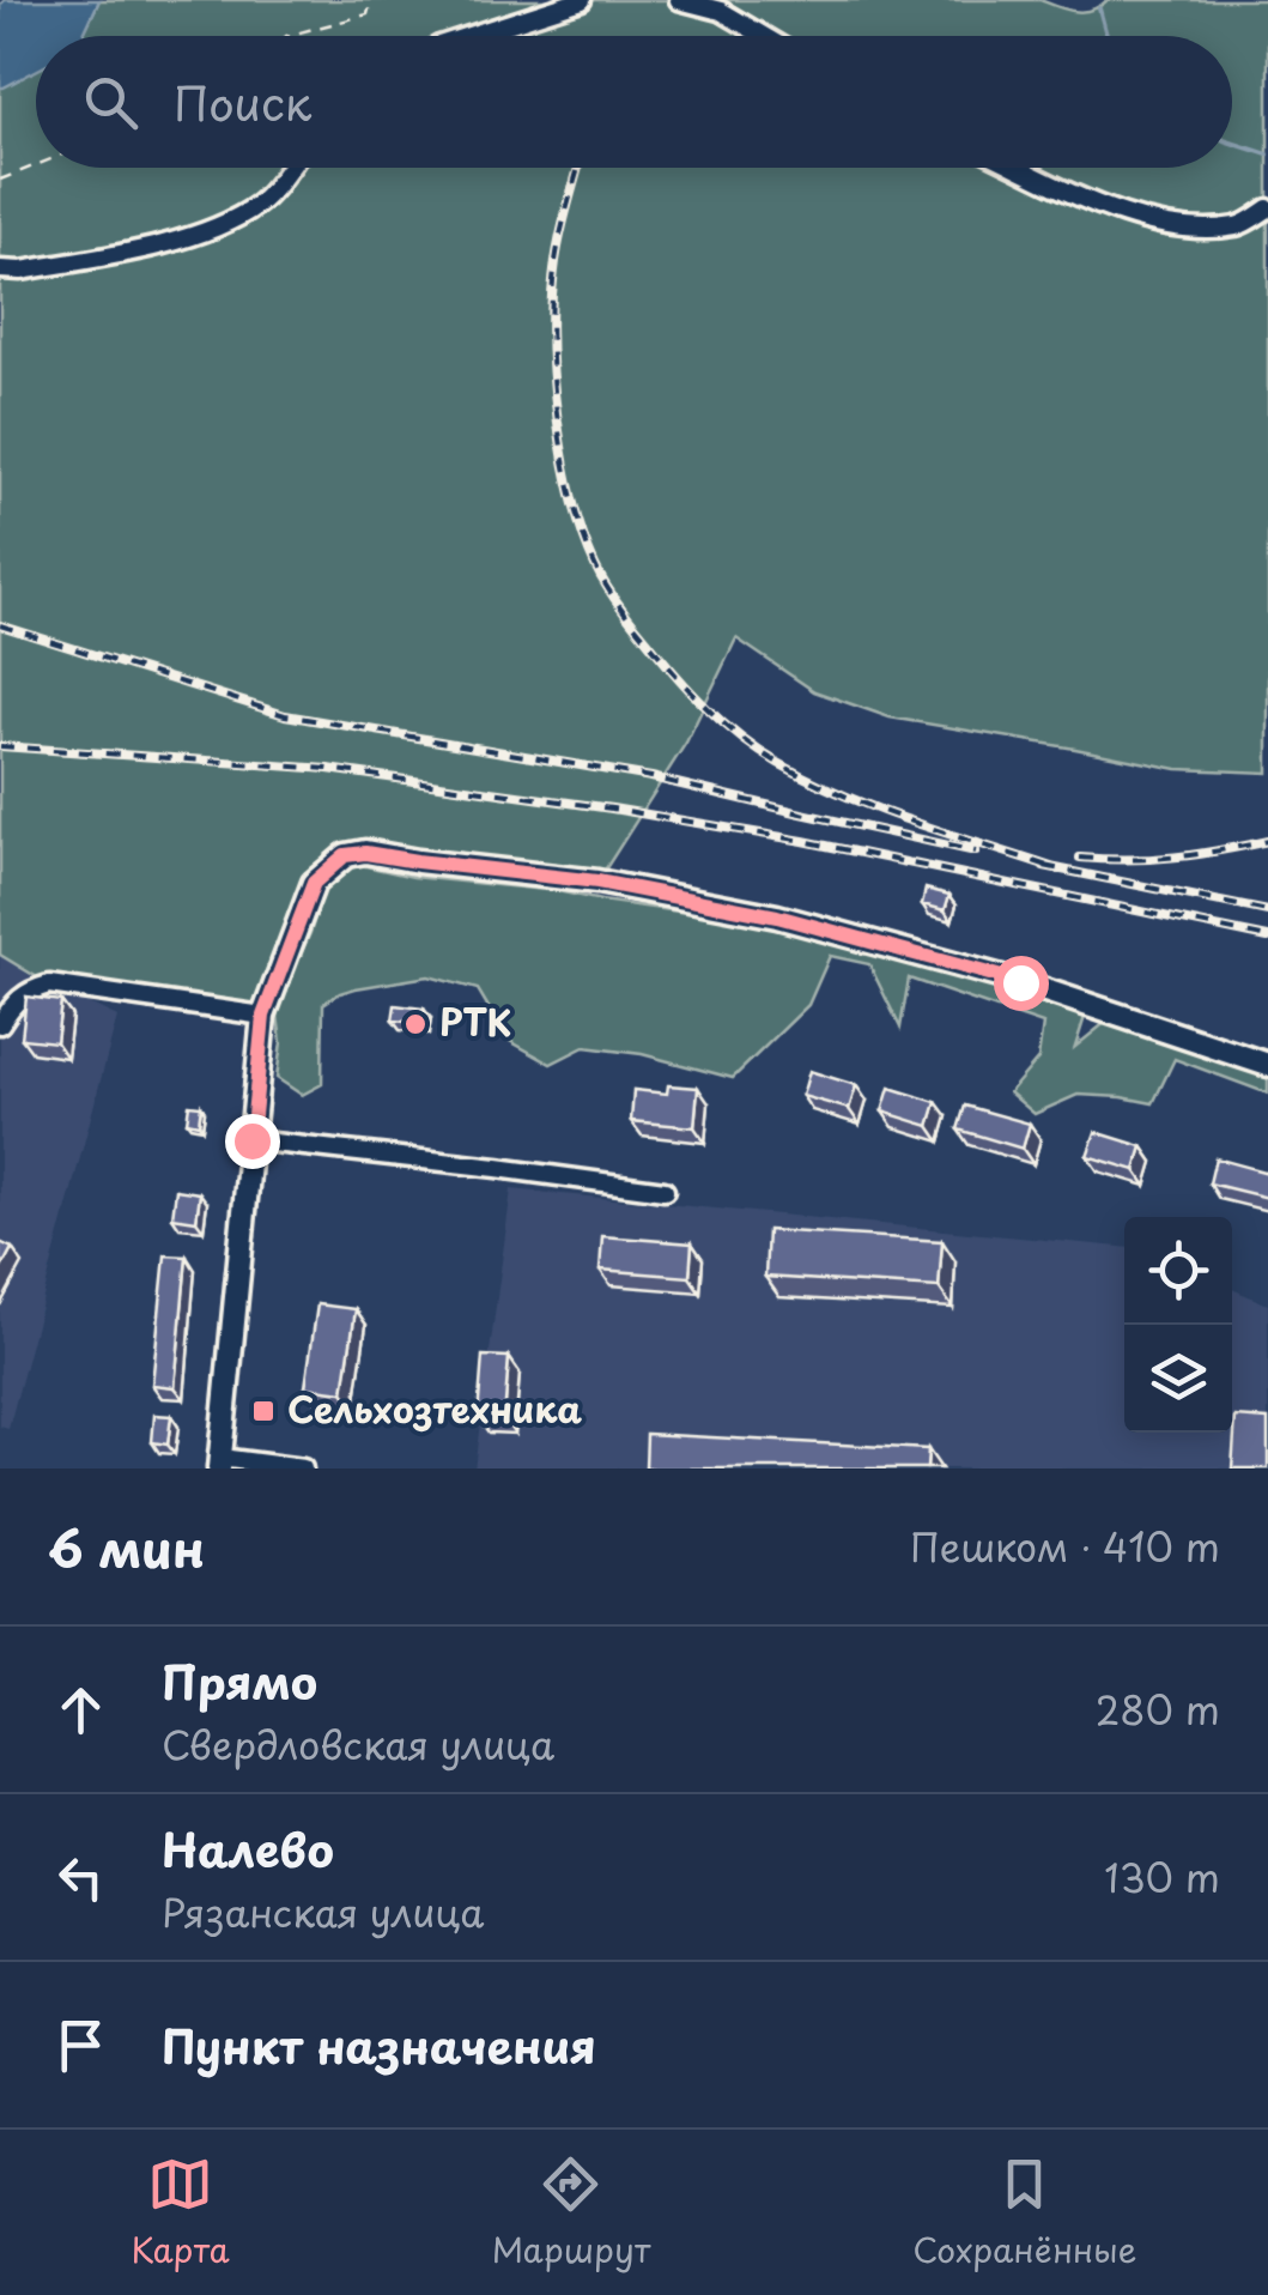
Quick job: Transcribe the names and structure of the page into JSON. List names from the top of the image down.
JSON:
{
  "places": {
    "other": ["РТК"],
    "transit": ["Сельхозтехника"]
  },
  "page": {
    "search": "Поиск",
    "heading": ["6 мин", "Пешком · 410 m"],
    "list": [
      ["Прямо", "Свердловская улица", "280 m"],
      ["Налево", "Рязанская улица", "130 m"],
      "Пункт назначения"
    ],
    "nav": ["Карта", "Маршрут", "Сохранённые"]
  }
}
